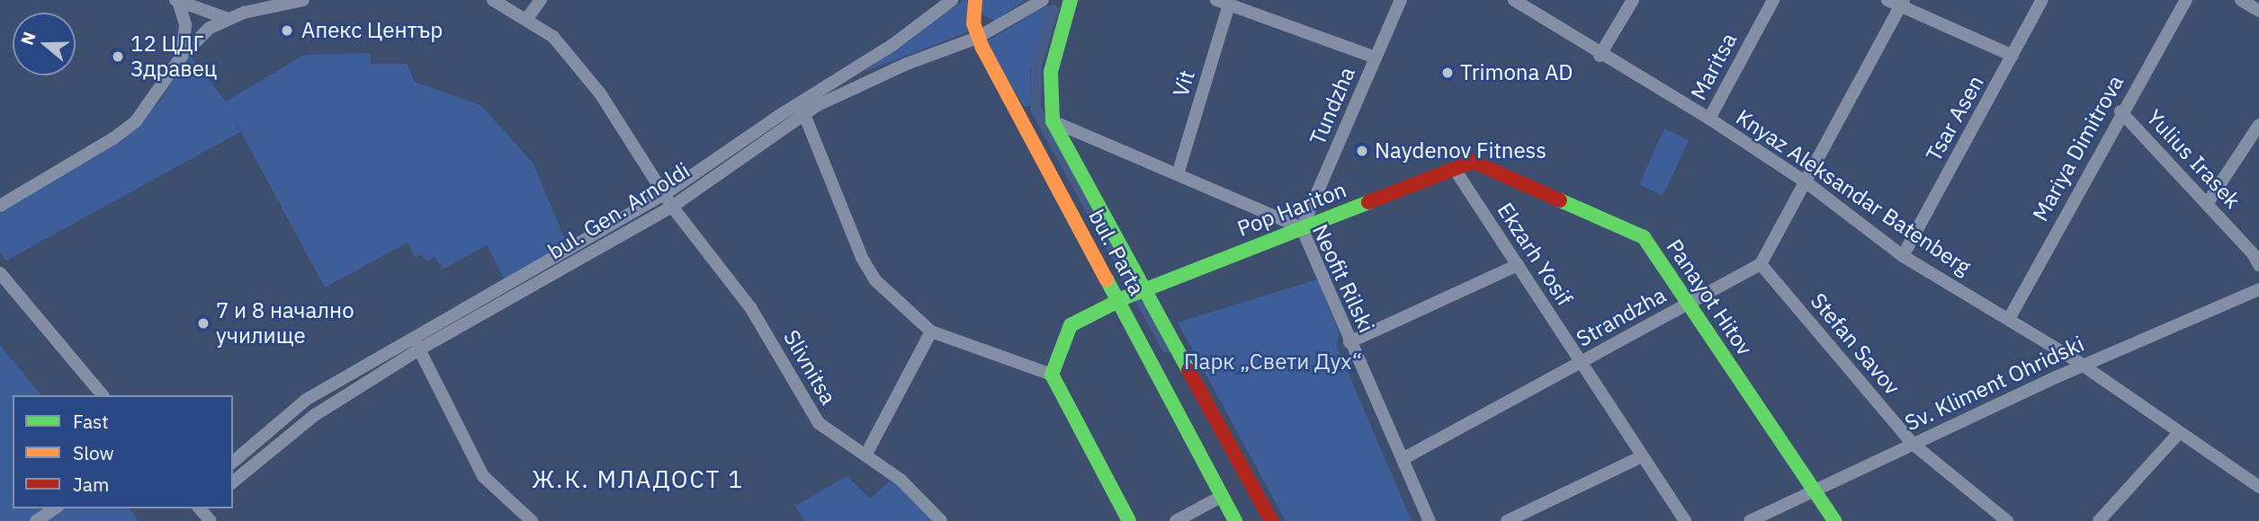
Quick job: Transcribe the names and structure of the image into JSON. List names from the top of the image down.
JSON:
{
  "streets": {
    "main road": ["Pop Hariton", "bul. Parta", "Panayot Hitov"],
    "street": [
      "Maritsa",
      "Vit",
      "Tundzha",
      "Tsar Asen",
      "Mariya Dimitrova",
      "Yulius Irasek",
      "Knyaz Aleksandar Batenberg",
      "bul. Gen. Arnoldi",
      "Ekzarh Yosif",
      "Neofit Rilski",
      "Strandzha",
      "Stefan Savov",
      "Slivnitsa",
      "Sv. Kliment Ohridski"
    ]
  },
  "crossings": [
    ["Maritsa", "Knyaz Aleksandar Batenberg"],
    ["Vit", "Neofit Rilski"],
    ["Tundzha", "Pop Hariton"],
    ["Tundzha", "Neofit Rilski"],
    ["Tsar Asen", "Knyaz Aleksandar Batenberg"],
    ["Mariya Dimitrova", "Yulius Irasek"],
    ["Mariya Dimitrova", "Knyaz Aleksandar Batenberg"],
    ["Knyaz Aleksandar Batenberg", "Sv. Kliment Ohridski"],
    ["Pop Hariton", "bul. Parta"],
    ["Pop Hariton", "Ekzarh Yosif"],
    ["Pop Hariton", "Neofit Rilski"],
    ["Pop Hariton", "Panayot Hitov"],
    ["bul. Gen. Arnoldi", "bul. Parta"],
    ["bul. Gen. Arnoldi", "Slivnitsa"],
    ["bul. Parta", "Neofit Rilski"],
    ["Ekzarh Yosif", "Panayot Hitov"],
    ["Ekzarh Yosif", "Strandzha"],
    ["Neofit Rilski", "Strandzha"],
    ["Panayot Hitov", "Strandzha"],
    ["Panayot Hitov", "Sv. Kliment Ohridski"],
    ["Strandzha", "Stefan Savov"],
    ["Stefan Savov", "Sv. Kliment Ohridski"]
  ],
  "districts": ["Ж.К. МЛАДОСТ 1"],
  "parks": ["Парк „Свети Дух“"],
  "places": [
    "Апекс Център",
    "12 ЦДГ Здравец",
    "Trimona AD",
    "Naydenov Fitness",
    "7 и 8 начално училище"
  ],
  "legend": ["Fast", "Slow", "Jam"],
  "north": "left"
}
